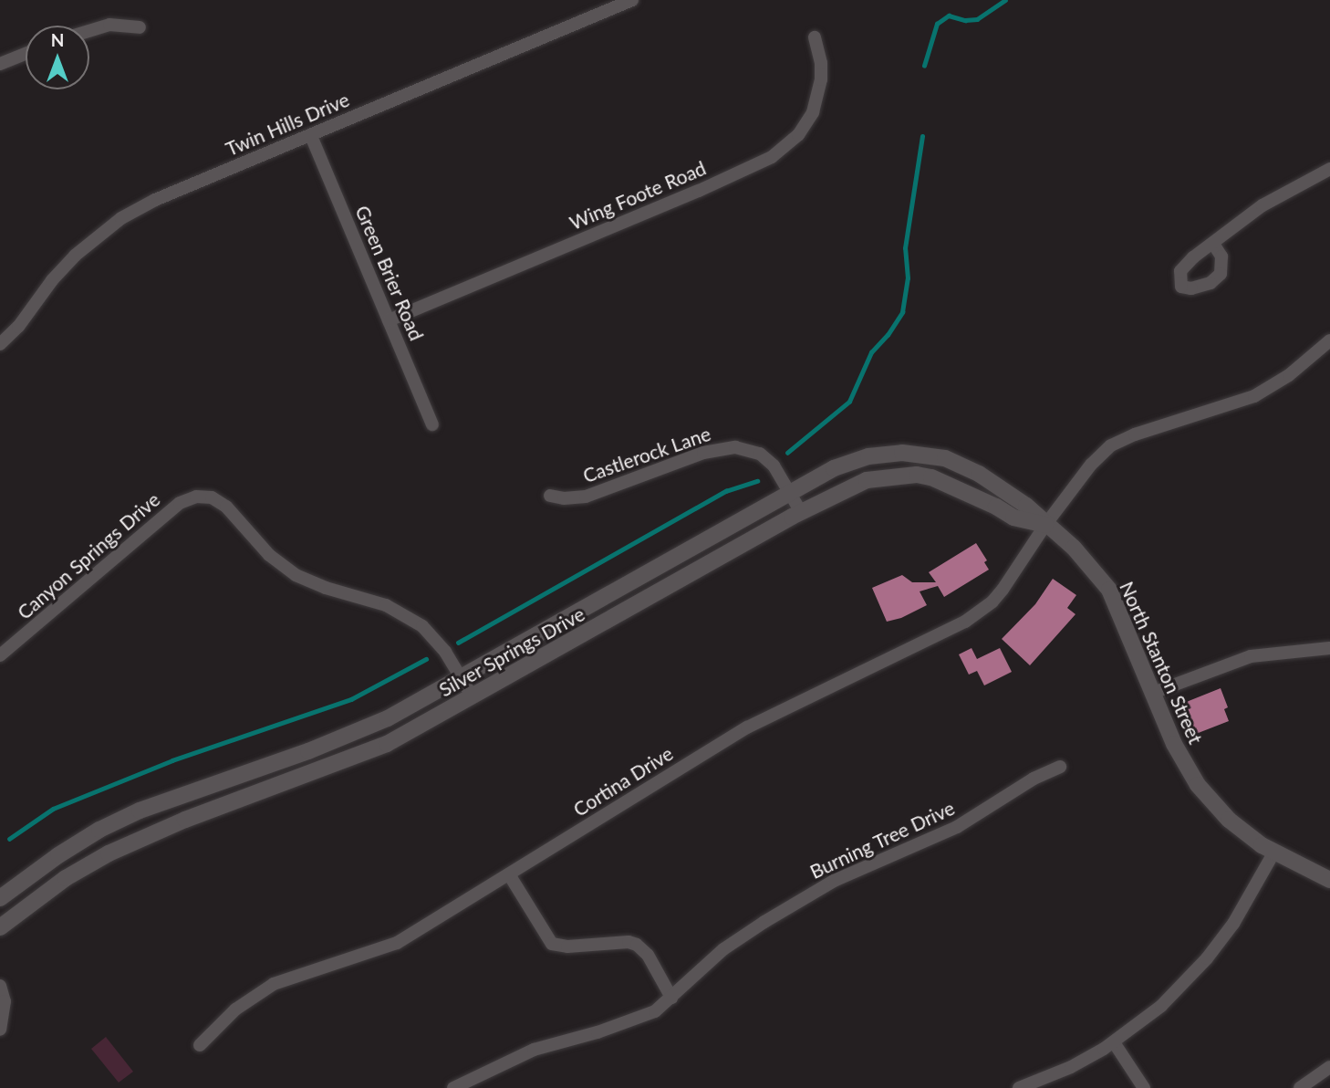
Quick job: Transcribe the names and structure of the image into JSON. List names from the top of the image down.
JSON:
{
  "streets": {
    "street": [
      "Twin Hills Drive",
      "Wing Foote Road",
      "Green Brier Road",
      "Castlerock Lane",
      "Canyon Springs Drive",
      "Silver Springs Drive",
      "North Stanton Street",
      "Cortina Drive",
      "Burning Tree Drive"
    ]
  },
  "crossings": [
    ["Twin Hills Drive", "Green Brier Road"],
    ["Wing Foote Road", "Green Brier Road"],
    ["Castlerock Lane", "Silver Springs Drive"],
    ["Canyon Springs Drive", "Silver Springs Drive"],
    ["Silver Springs Drive", "North Stanton Street"],
    ["Silver Springs Drive", "Cortina Drive"],
    ["North Stanton Street", "Cortina Drive"]
  ],
  "north": "top"
}
